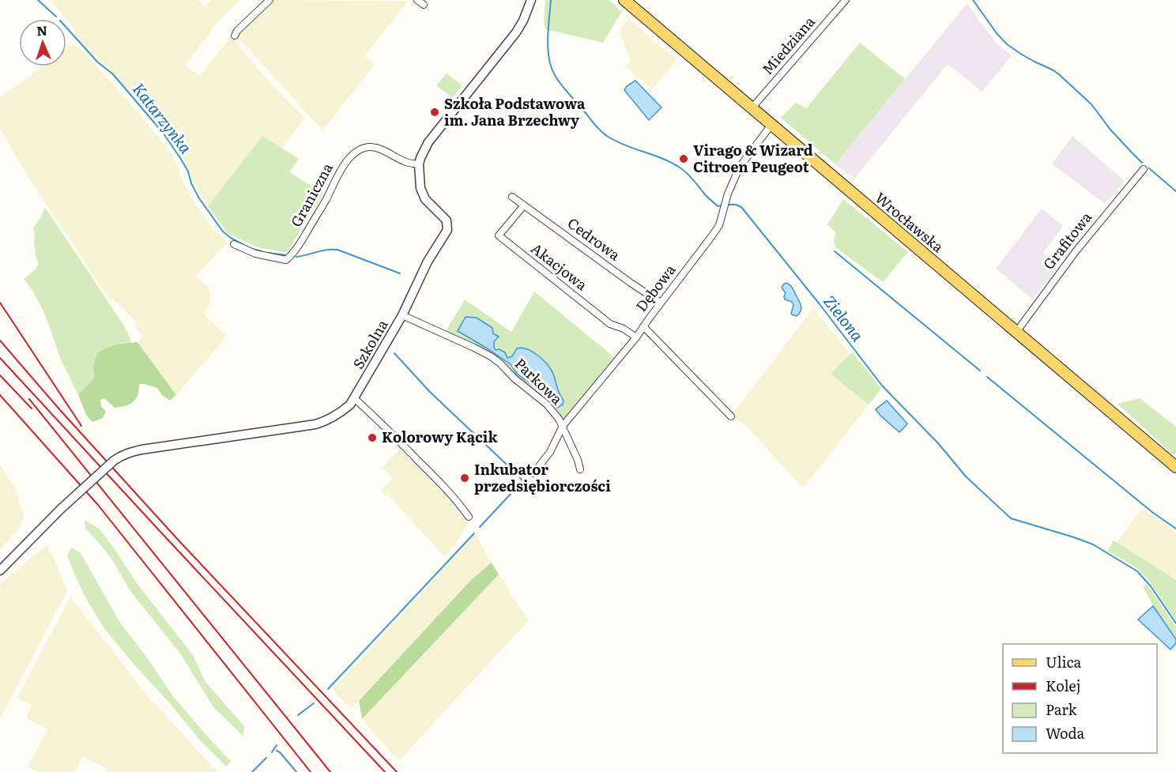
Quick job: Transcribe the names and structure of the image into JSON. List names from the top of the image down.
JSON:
{
  "streets": {
    "main road": ["Wrocławska"],
    "street": [
      "Miedziana",
      "Graniczna",
      "Cedrowa",
      "Grafitowa",
      "Akacjowa",
      "Dębowa",
      "Szkolna",
      "Parkowa"
    ]
  },
  "crossings": [
    ["Miedziana", "Wrocławska"],
    ["Graniczna", "Szkolna"],
    ["Wrocławska", "Grafitowa"],
    ["Wrocławska", "Dębowa"],
    ["Cedrowa", "Akacjowa"],
    ["Cedrowa", "Dębowa"],
    ["Akacjowa", "Parkowa"],
    ["Dębowa", "Parkowa"],
    ["Szkolna", "Parkowa"]
  ],
  "water": ["Katarzynka", "Zielona"],
  "places": [
    "Szkoła Podstawowa im. Jana Brzechwy",
    "Virago & Wizard Citroen Peugeot",
    "Kolorowy Kącik",
    "Inkubator przedsiębiorczości"
  ],
  "legend": [
    "Ulica",
    "Kolej",
    "Park",
    "Woda"
  ],
  "north": "top"
}
